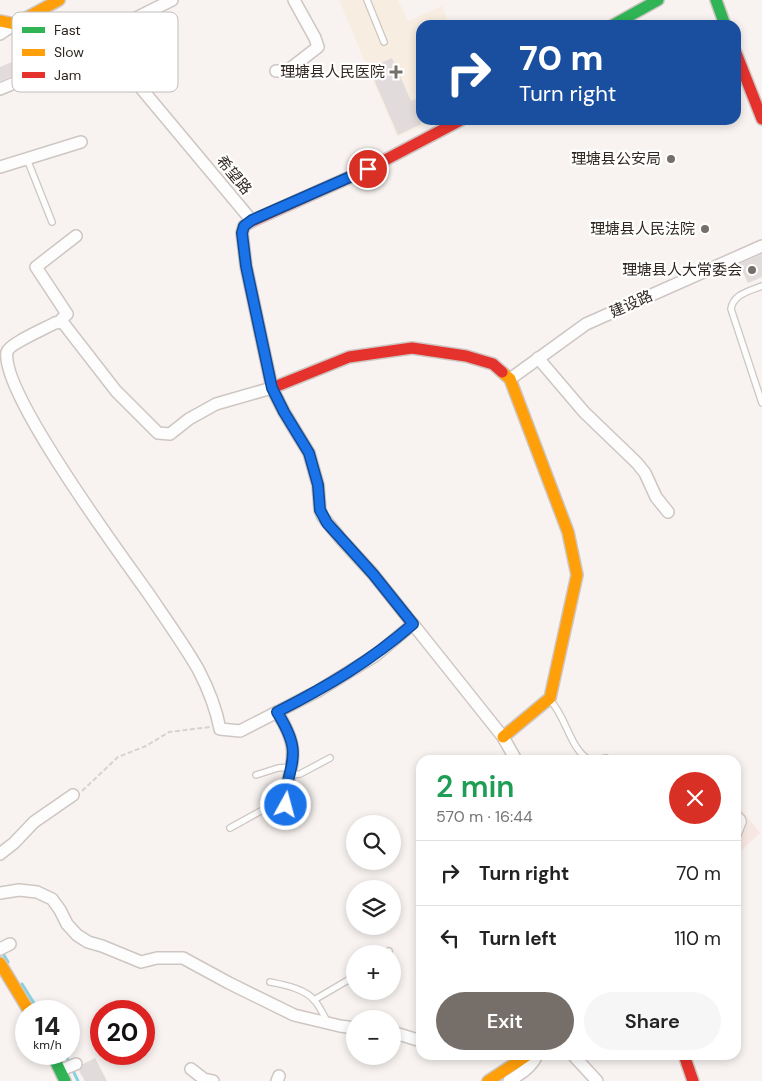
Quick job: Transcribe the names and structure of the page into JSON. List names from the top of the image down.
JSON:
{
  "streets": {
    "street": ["希望路", "建设路"]
  },
  "places": {
    "health": ["理塘县人民医院"],
    "other": ["理塘县公安局", "理塘县人民法院", "理塘县人大常委会"]
  },
  "legend": ["Fast", "Slow", "Jam"],
  "page": {
    "turn": ["70 m", "Turn right"],
    "heading": ["2 min", "570 m · 16:44"],
    "map_buttons": ["+", "−"],
    "list": [
      {
        "name": "Turn right",
        "value": "70 m"
      },
      {
        "name": "Turn left",
        "value": "110 m"
      }
    ],
    "buttons": ["Exit", "Share"],
    "speed": "14 km/h",
    "limit": "20"
  }
}
